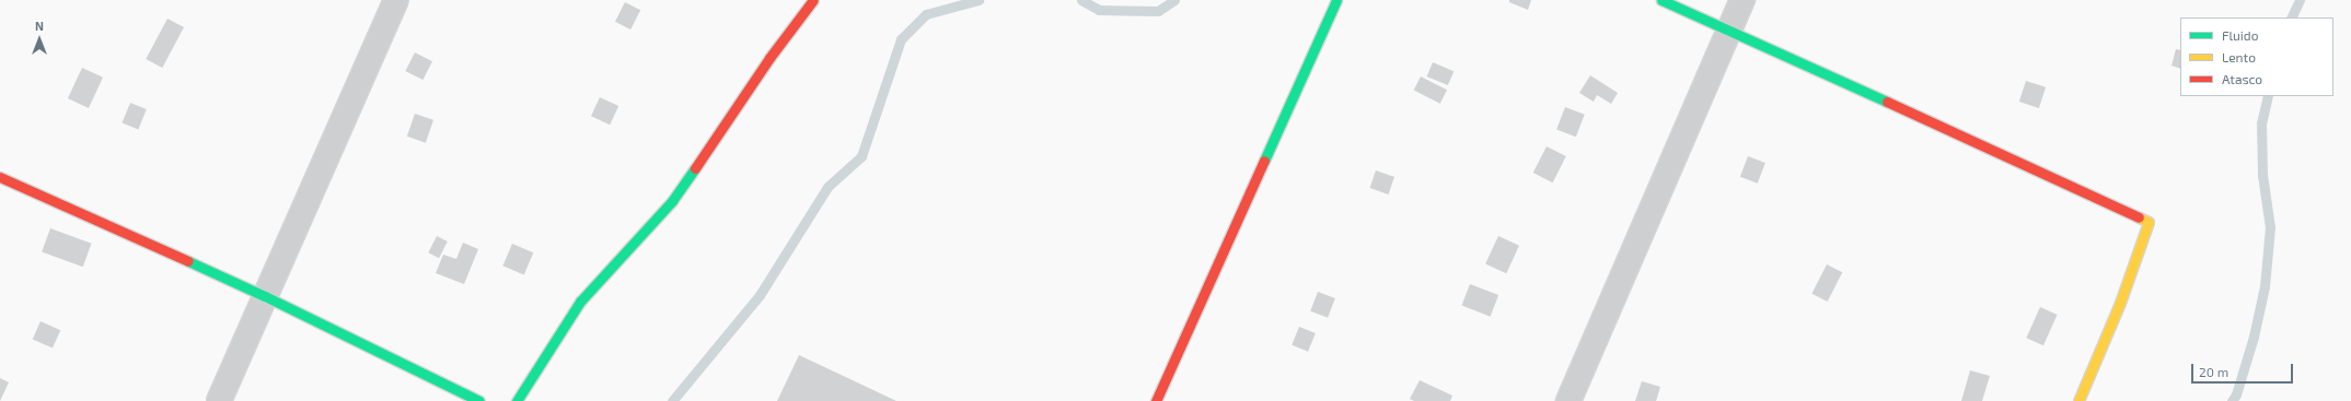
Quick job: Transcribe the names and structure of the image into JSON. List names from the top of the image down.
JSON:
{
  "legend": ["Fluido", "Lento", "Atasco"],
  "scale_bar": "20 m",
  "north": "top"
}
